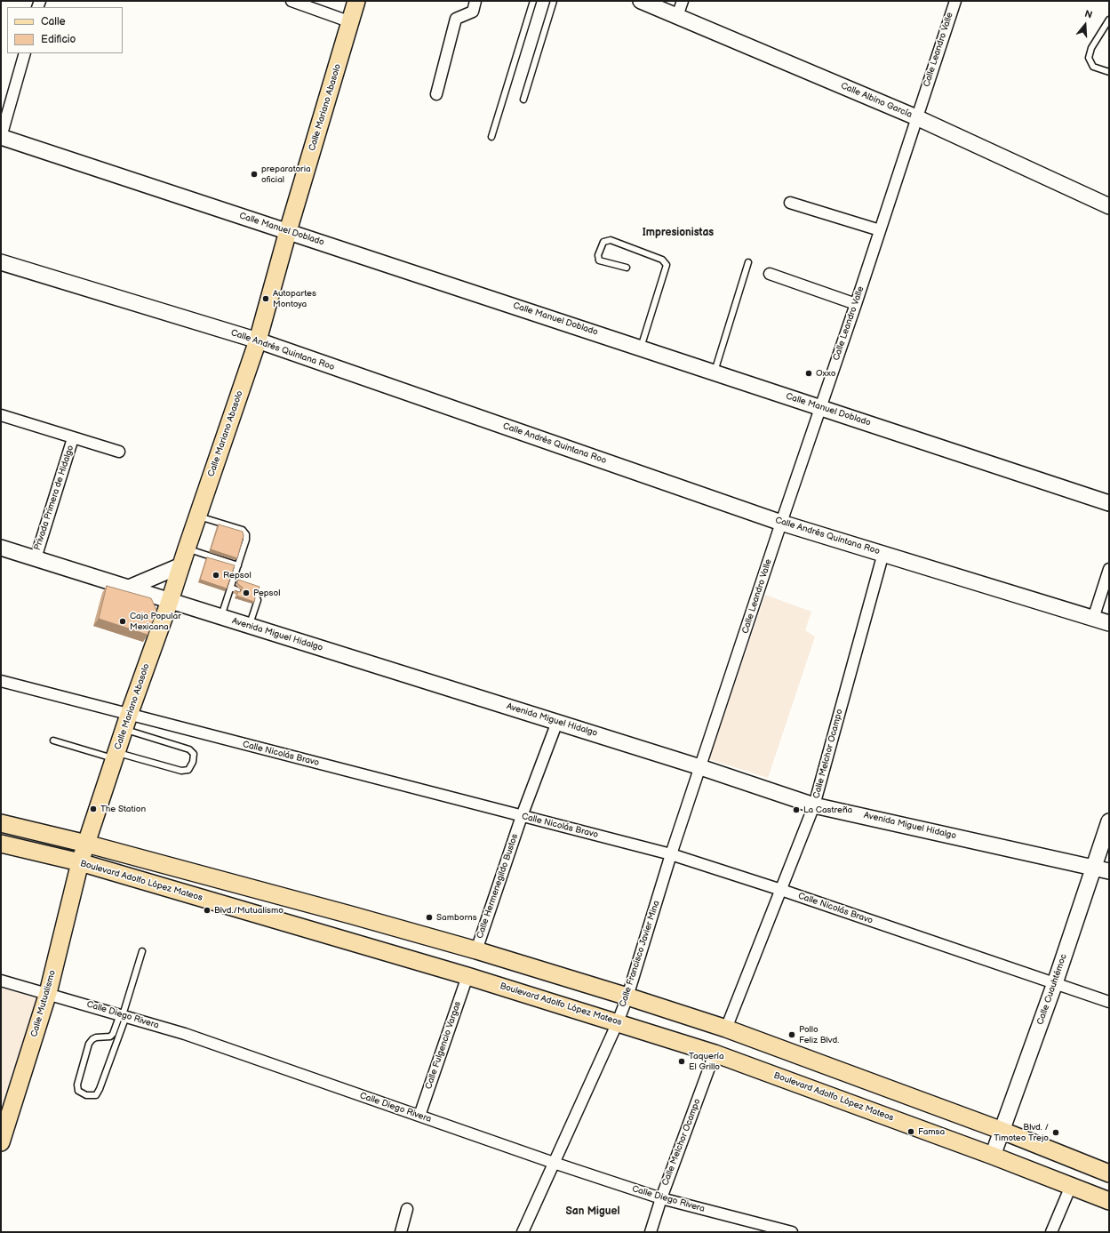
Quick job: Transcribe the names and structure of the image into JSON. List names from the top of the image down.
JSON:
{
  "streets": {
    "main road": [
      "Calle Albino García",
      "Calle Mariano Abasolo",
      "Calle Manuel Doblado",
      "Calle Andrés Quintana Roo",
      "Avenida Miguel Hidalgo",
      "Boulevard Adolfo López Mateos",
      "Calle Cuauhtémoc",
      "Calle Mutualismo"
    ],
    "street": [
      "Calle Leandro Valle",
      "Privada Primera de Hidalgo",
      "Calle Nicolás Bravo",
      "Calle Melchor Ocampo",
      "Calle Hermenegildo Bustos",
      "Calle Francisco Javier Mina",
      "Calle Diego Rivera",
      "Calle Fulgencio Vargas"
    ]
  },
  "crossings": [
    ["Calle Leandro Valle", "Calle Albino García"],
    ["Calle Leandro Valle", "Calle Manuel Doblado"],
    ["Calle Leandro Valle", "Calle Andrés Quintana Roo"],
    ["Calle Leandro Valle", "Avenida Miguel Hidalgo"],
    ["Calle Leandro Valle", "Calle Francisco Javier Mina"],
    ["Calle Mariano Abasolo", "Calle Manuel Doblado"],
    ["Calle Mariano Abasolo", "Calle Andrés Quintana Roo"],
    ["Calle Mariano Abasolo", "Avenida Miguel Hidalgo"],
    ["Calle Mariano Abasolo", "Calle Nicolás Bravo"],
    ["Calle Mariano Abasolo", "Boulevard Adolfo López Mateos"],
    ["Calle Mariano Abasolo", "Calle Mutualismo"],
    ["Calle Andrés Quintana Roo", "Calle Melchor Ocampo"],
    ["Privada Primera de Hidalgo", "Avenida Miguel Hidalgo"],
    ["Avenida Miguel Hidalgo", "Calle Melchor Ocampo"],
    ["Avenida Miguel Hidalgo", "Calle Hermenegildo Bustos"],
    ["Avenida Miguel Hidalgo", "Calle Francisco Javier Mina"],
    ["Avenida Miguel Hidalgo", "Calle Cuauhtémoc"],
    ["Calle Nicolás Bravo", "Calle Melchor Ocampo"],
    ["Calle Nicolás Bravo", "Calle Hermenegildo Bustos"],
    ["Calle Nicolás Bravo", "Calle Francisco Javier Mina"],
    ["Calle Nicolás Bravo", "Calle Cuauhtémoc"],
    ["Calle Melchor Ocampo", "Boulevard Adolfo López Mateos"],
    ["Calle Melchor Ocampo", "Calle Diego Rivera"],
    ["Boulevard Adolfo López Mateos", "Calle Francisco Javier Mina"],
    ["Boulevard Adolfo López Mateos", "Calle Cuauhtémoc"],
    ["Boulevard Adolfo López Mateos", "Calle Mutualismo"],
    ["Boulevard Adolfo López Mateos", "Calle Fulgencio Vargas"],
    ["Calle Francisco Javier Mina", "Calle Diego Rivera"],
    ["Calle Mutualismo", "Calle Diego Rivera"],
    ["Calle Diego Rivera", "Calle Fulgencio Vargas"]
  ],
  "districts": ["Impresionistas", "San Miguel"],
  "places": [
    "preparatoria oficial",
    "Autopartes Montoya",
    "Oxxo",
    "Repsol",
    "Pepsol",
    "Caja Popular Mexicana",
    "The Station",
    "La Castreña",
    "Blvd./Mutualismo",
    "Samborns",
    "Pollo Feliz Blvd.",
    "Taquería El Grillo",
    "Famsa",
    "Blvd. / Timoteo Trejo"
  ],
  "legend": ["Calle", "Edificio"],
  "north": "top"
}
